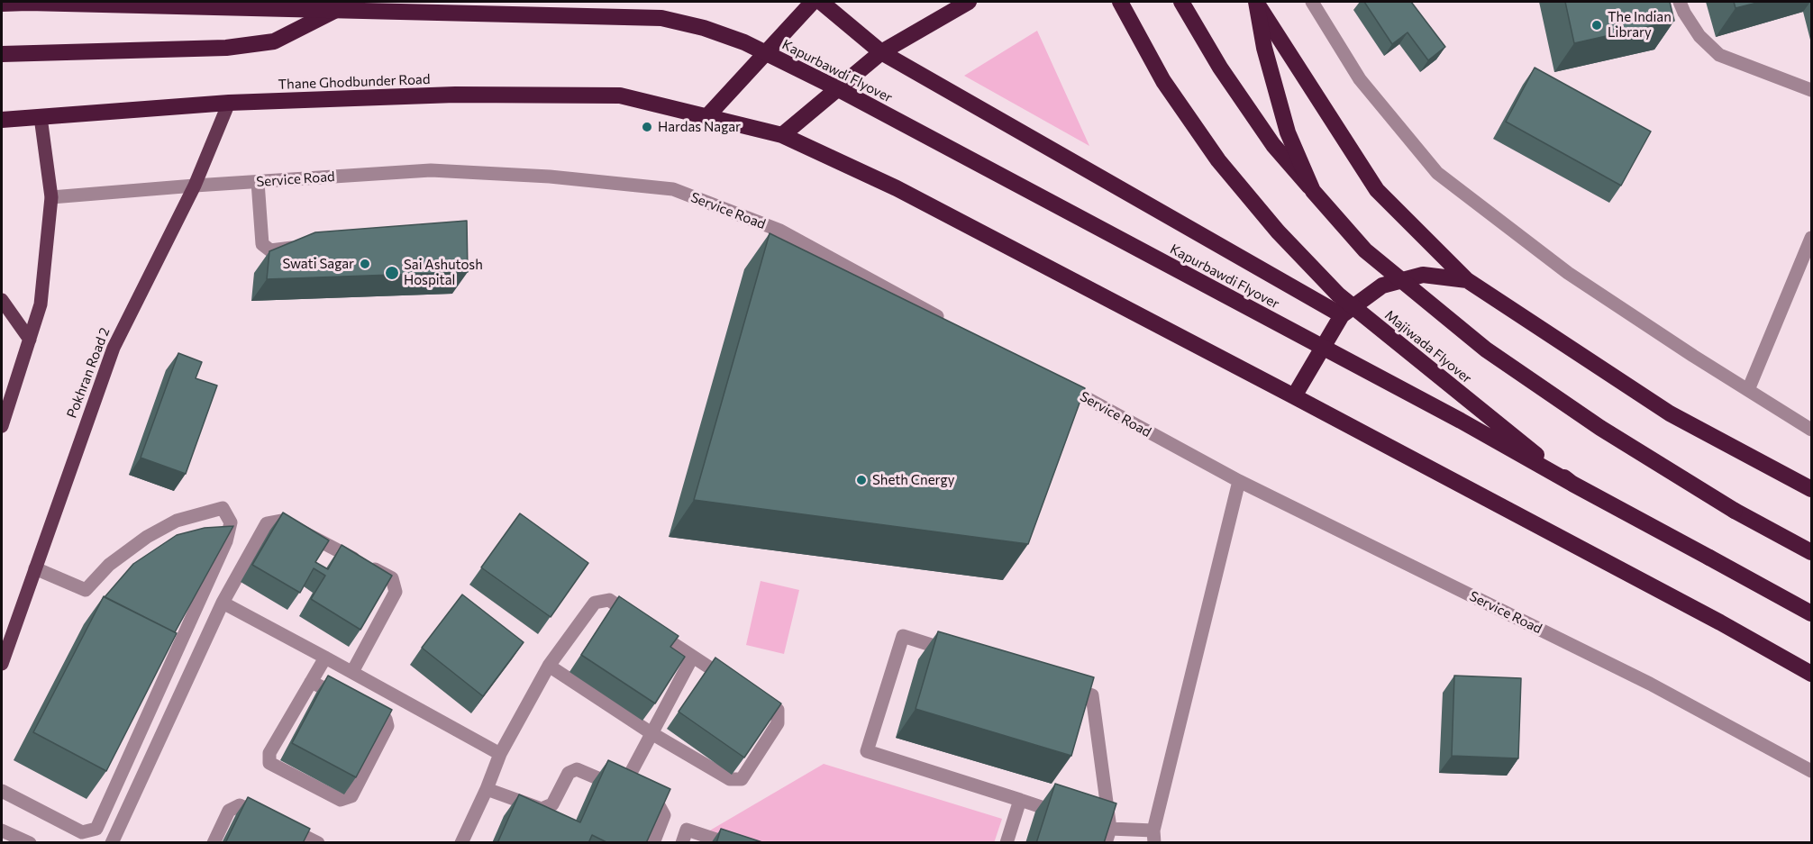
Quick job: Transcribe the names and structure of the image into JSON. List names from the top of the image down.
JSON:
{
  "streets": {
    "highway": ["Kapurbawdi Flyover", "Thane Ghodbunder Road", "Majiwada Flyover"],
    "main road": ["Pokhran Road 2"],
    "street": ["Service Road"]
  },
  "crossings": [
    ["Kapurbawdi Flyover", "Majiwada Flyover"],
    ["Thane Ghodbunder Road", "Pokhran Road 2"],
    ["Service Road", "Pokhran Road 2"]
  ],
  "places": [
    "The Indian Library",
    "Hardas Nagar",
    "Swati Sagar",
    "Sai Ashutosh Hospital",
    "Sheth Cnergy"
  ]
}
